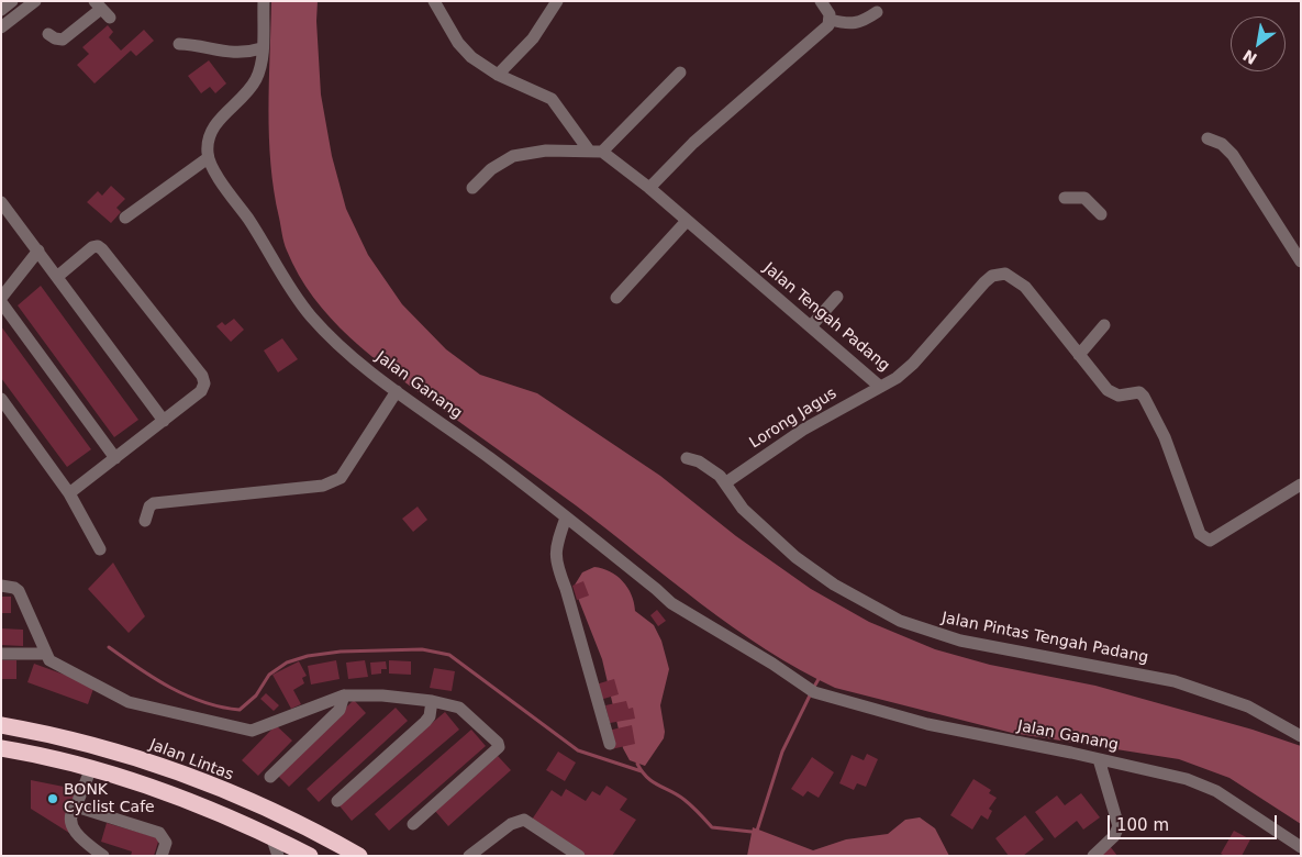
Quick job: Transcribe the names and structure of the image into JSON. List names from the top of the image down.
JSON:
{
  "streets": {
    "highway": ["Jalan Lintas"],
    "street": [
      "Jalan Tengah Padang",
      "Jalan Ganang",
      "Lorong Jagus",
      "Jalan Pintas Tengah Padang"
    ]
  },
  "crossings": [
    ["Jalan Tengah Padang", "Lorong Jagus"],
    ["Lorong Jagus", "Jalan Pintas Tengah Padang"]
  ],
  "places": ["BONK Cyclist Cafe"],
  "scale_bar": "100 m",
  "north": "bottom left"
}
